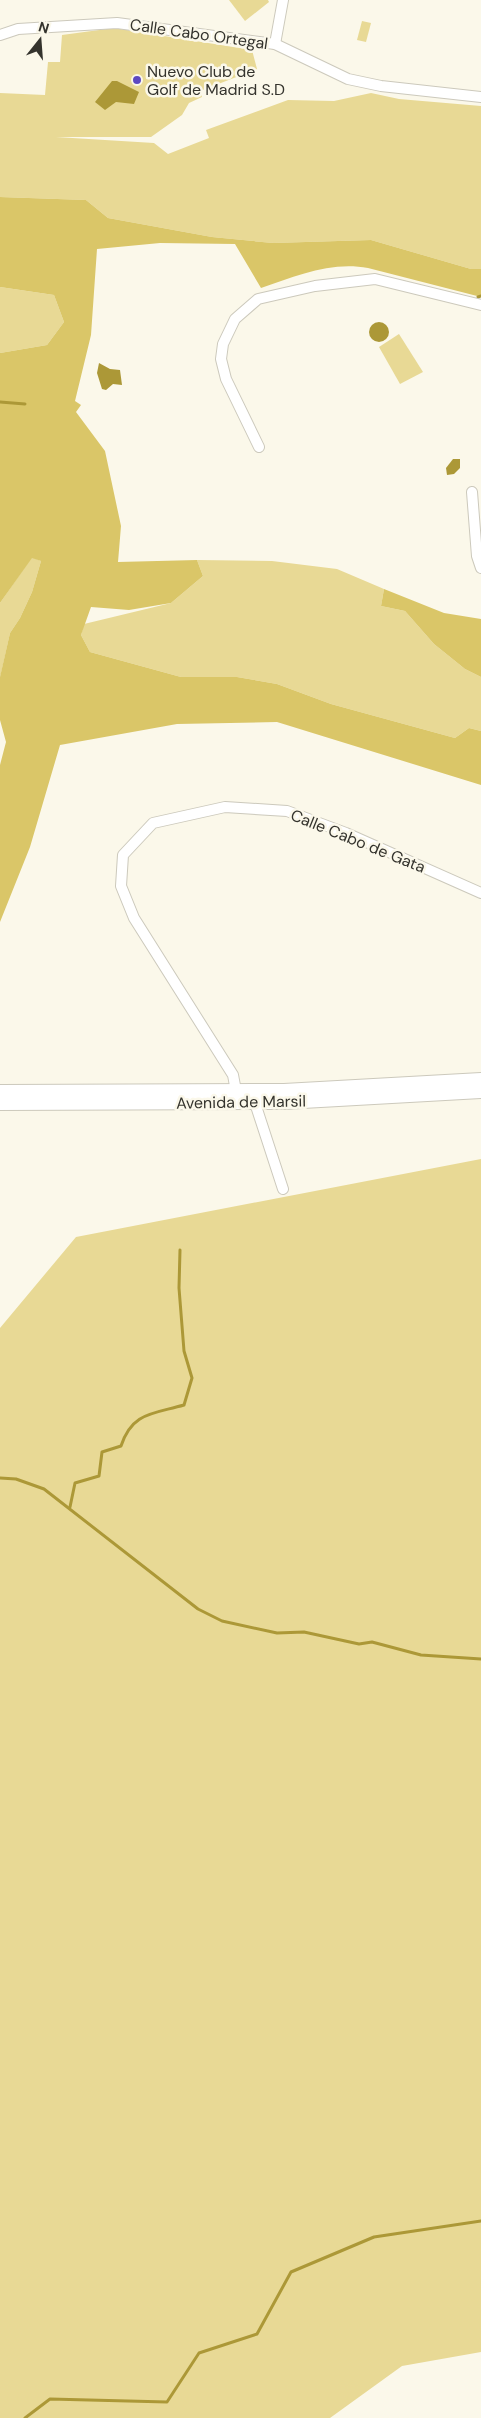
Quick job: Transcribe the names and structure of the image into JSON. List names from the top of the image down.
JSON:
{
  "streets": {
    "street": ["Calle Cabo Ortegal", "Calle Cabo de Gata", "Avenida de Marsil"]
  },
  "crossings": [
    ["Calle Cabo de Gata", "Avenida de Marsil"]
  ],
  "places": ["Nuevo Club de Golf de Madrid S.D"],
  "north": "top"
}
